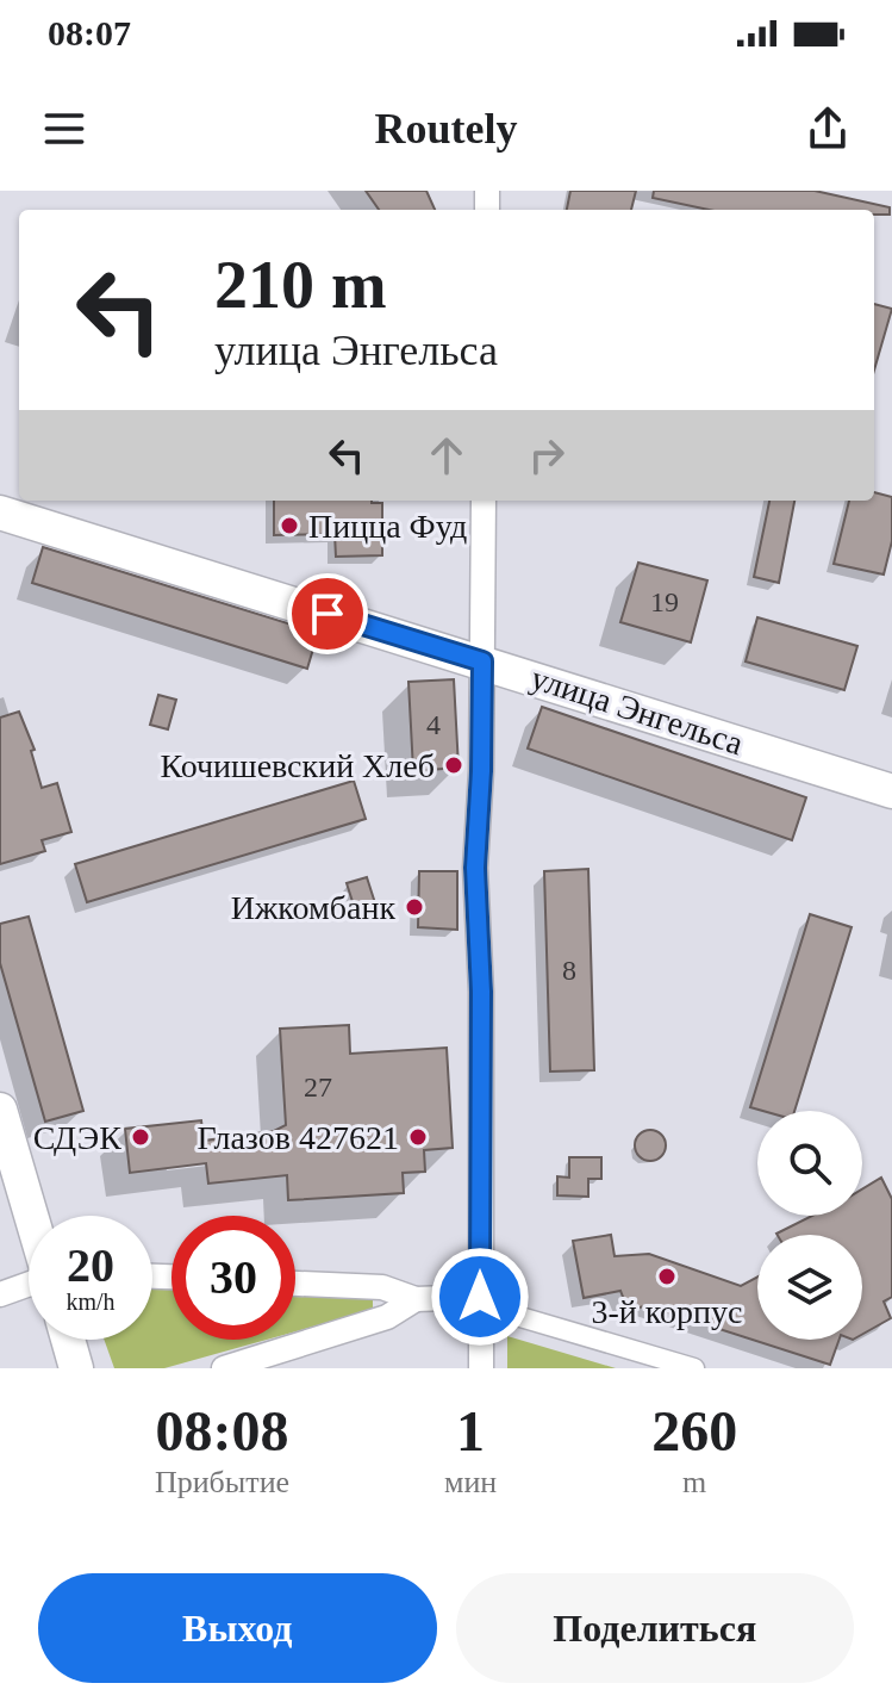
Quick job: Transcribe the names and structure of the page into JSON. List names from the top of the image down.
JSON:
{
  "streets": {
    "main road": ["улица Энгельса"]
  },
  "places": [
    "Пицца Фуд",
    "Кочишевский Хлеб",
    "Ижкомбанк",
    "СДЭК",
    "Глазов 427621",
    "3-й корпус"
  ],
  "house_numbers": [
    "19",
    "4",
    "8",
    "27"
  ],
  "page": {
    "status": "08:07",
    "header": "Routely",
    "turn": ["210 m", "улица Энгельса"],
    "speed": "20 km/h",
    "limit": "30",
    "eta": [
      "08:08",
      "Прибытие",
      "1",
      "мин",
      "260",
      "m"
    ],
    "buttons": ["Выход", "Поделиться"]
  }
}
